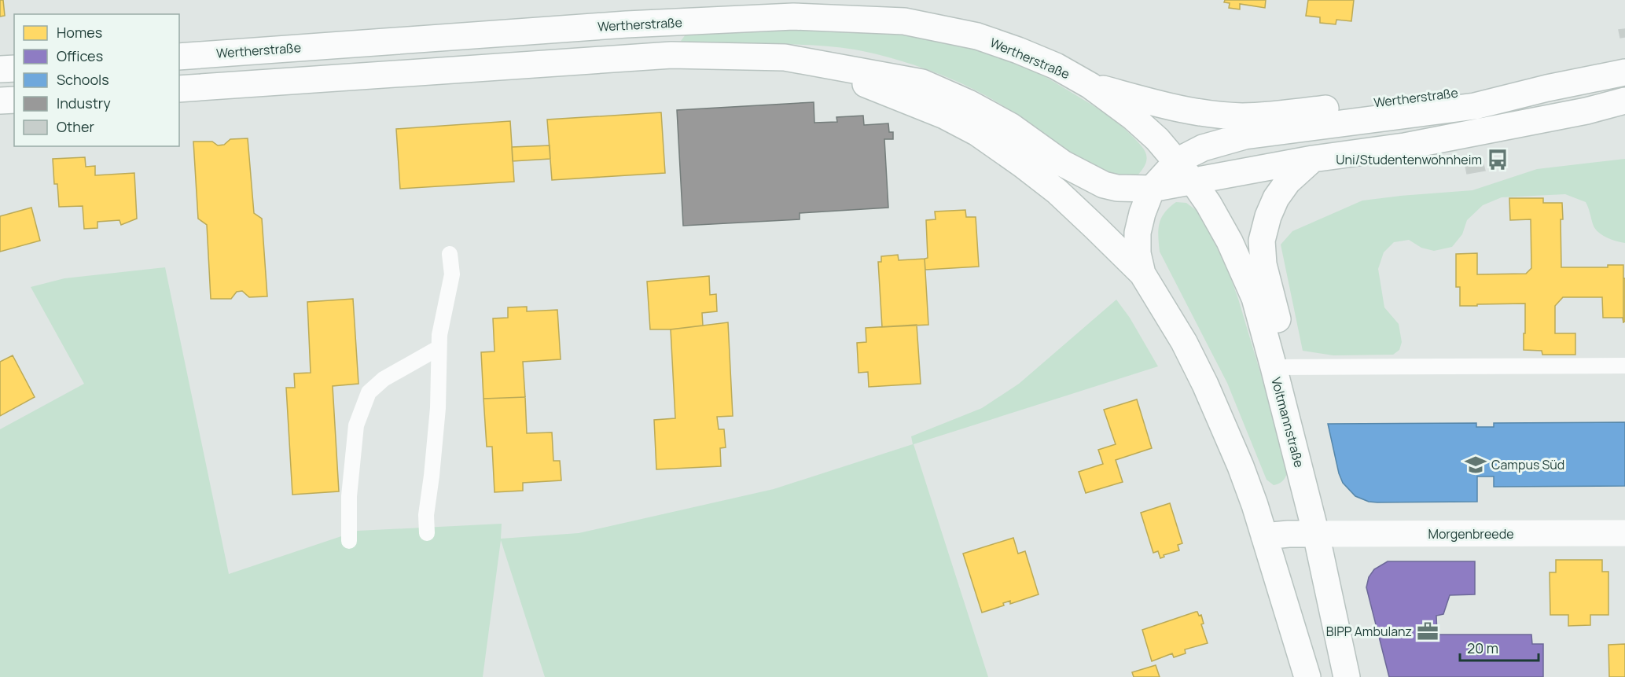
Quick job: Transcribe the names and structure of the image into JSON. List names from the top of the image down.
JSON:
{
  "streets": {
    "main road": ["Wertherstraße", "Voltmannstraße", "Morgenbreede"]
  },
  "crossings": [
    ["Wertherstraße", "Voltmannstraße"],
    ["Voltmannstraße", "Morgenbreede"]
  ],
  "places": {
    "bus stop": ["Uni/Studentenwohnheim"],
    "school or university": ["Campus Süd"],
    "office": ["BIPP Ambulanz"]
  },
  "legend": [
    "Homes",
    "Offices",
    "Schools",
    "Industry",
    "Other"
  ],
  "scale_bar": "20 m"
}
